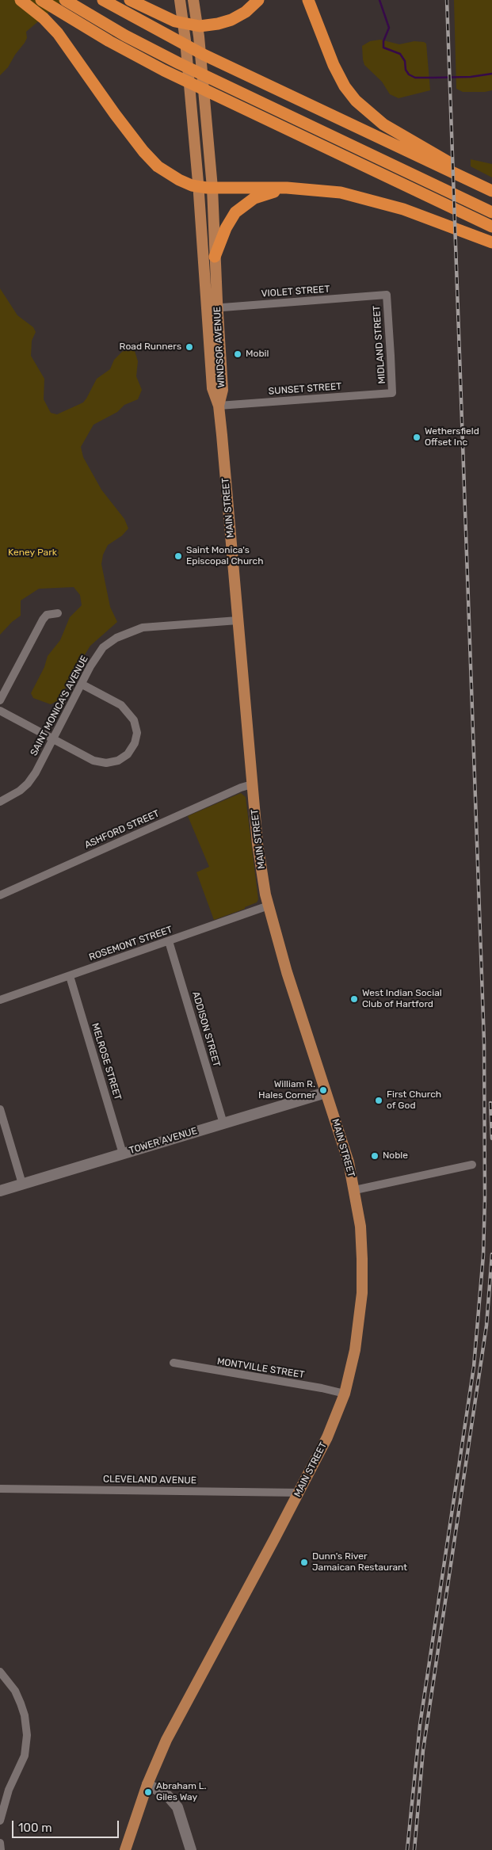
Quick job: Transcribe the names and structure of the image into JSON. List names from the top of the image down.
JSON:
{
  "streets": {
    "main road": ["WINDSOR AVENUE", "MAIN STREET", "TOWER AVENUE"],
    "street": [
      "VIOLET STREET",
      "MIDLAND STREET",
      "SUNSET STREET",
      "SAINT MONICA'S AVENUE",
      "ASHFORD STREET",
      "ROSEMONT STREET",
      "ADDISON STREET",
      "MELROSE STREET",
      "MONTVILLE STREET",
      "CLEVELAND AVENUE"
    ]
  },
  "crossings": [
    ["VIOLET STREET", "MIDLAND STREET"],
    ["VIOLET STREET", "WINDSOR AVENUE"],
    ["MIDLAND STREET", "SUNSET STREET"],
    ["WINDSOR AVENUE", "SUNSET STREET"],
    ["WINDSOR AVENUE", "MAIN STREET"],
    ["SUNSET STREET", "MAIN STREET"],
    ["MAIN STREET", "SAINT MONICA'S AVENUE"],
    ["MAIN STREET", "ASHFORD STREET"],
    ["MAIN STREET", "ROSEMONT STREET"],
    ["MAIN STREET", "TOWER AVENUE"],
    ["MAIN STREET", "MONTVILLE STREET"],
    ["MAIN STREET", "CLEVELAND AVENUE"],
    ["ROSEMONT STREET", "ADDISON STREET"],
    ["ROSEMONT STREET", "MELROSE STREET"],
    ["ADDISON STREET", "TOWER AVENUE"],
    ["MELROSE STREET", "TOWER AVENUE"]
  ],
  "parks": ["Keney Park"],
  "places": [
    "Road Runners",
    "Mobil",
    "Wethersfield Offset Inc",
    "Saint Monica's Episcopal Church",
    "West Indian Social Club of Hartford",
    "William R. Hales Corner",
    "First Church of God",
    "Noble",
    "Dunn's River Jamaican Restaurant",
    "Abraham L. Giles Way"
  ],
  "scale_bar": "100 m"
}
